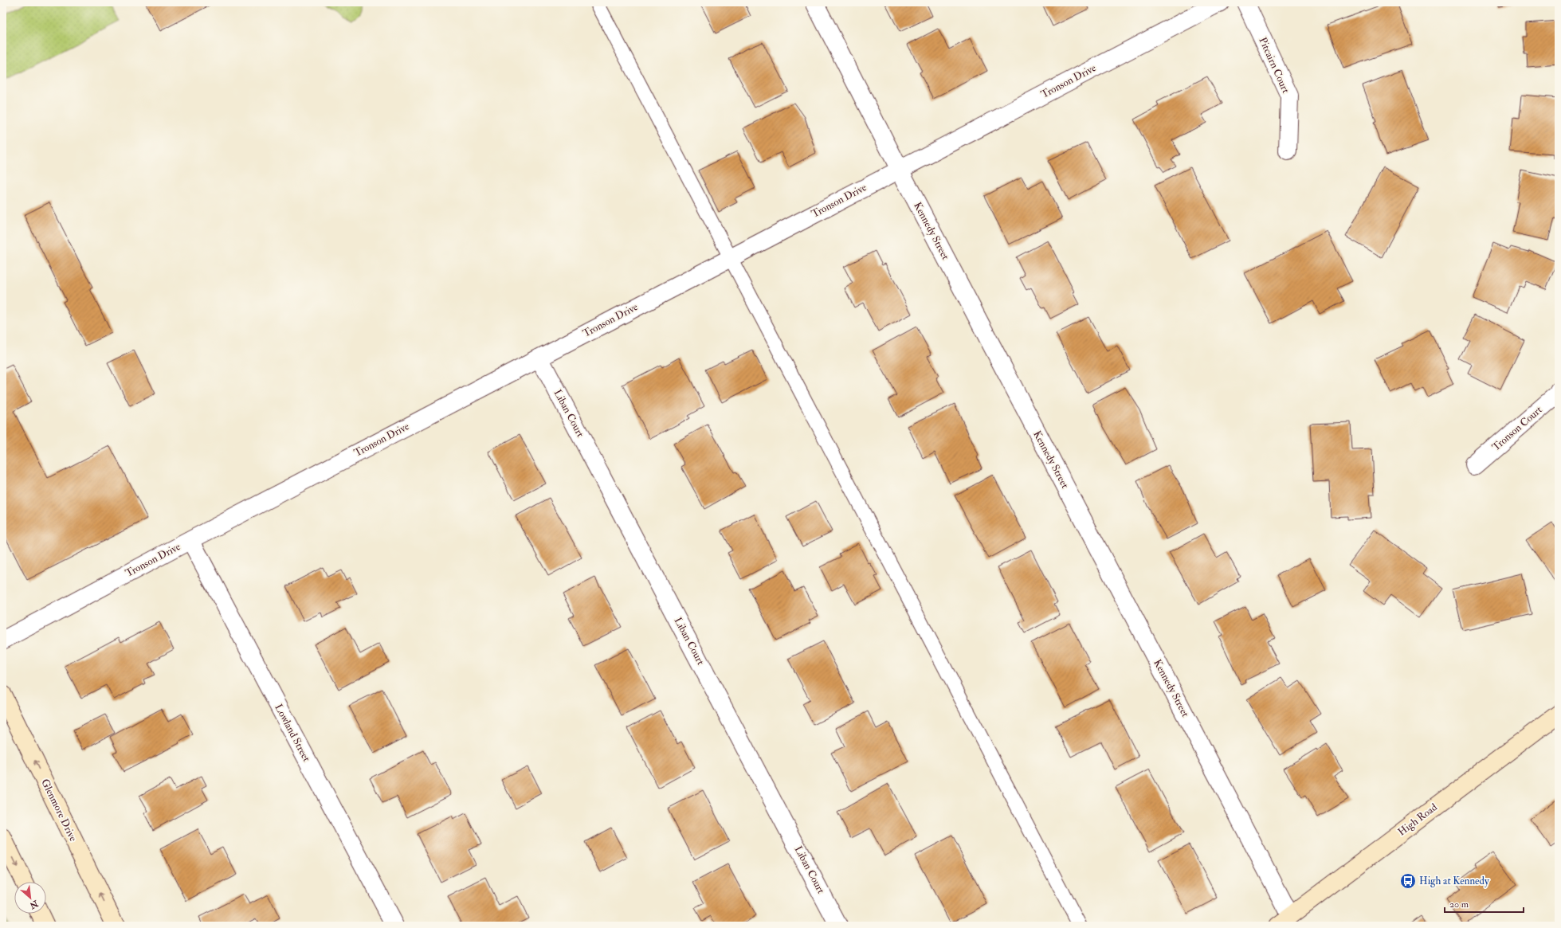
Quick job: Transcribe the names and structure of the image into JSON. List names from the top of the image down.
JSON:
{
  "streets": {
    "main road": ["Glenmore Drive", "High Road"],
    "street": [
      "Pitcairn Court",
      "Tronson Drive",
      "Kennedy Street",
      "Liban Court",
      "Tronson Court",
      "Lowland Street"
    ]
  },
  "crossings": [
    ["Tronson Drive", "Kennedy Street"],
    ["Tronson Drive", "Liban Court"],
    ["Tronson Drive", "Lowland Street"],
    ["Kennedy Street", "High Road"]
  ],
  "one_way": ["Glenmore Drive"],
  "places": {
    "bus stop": ["High at Kennedy"]
  },
  "scale_bar": "20 m",
  "north": "bottom right"
}
